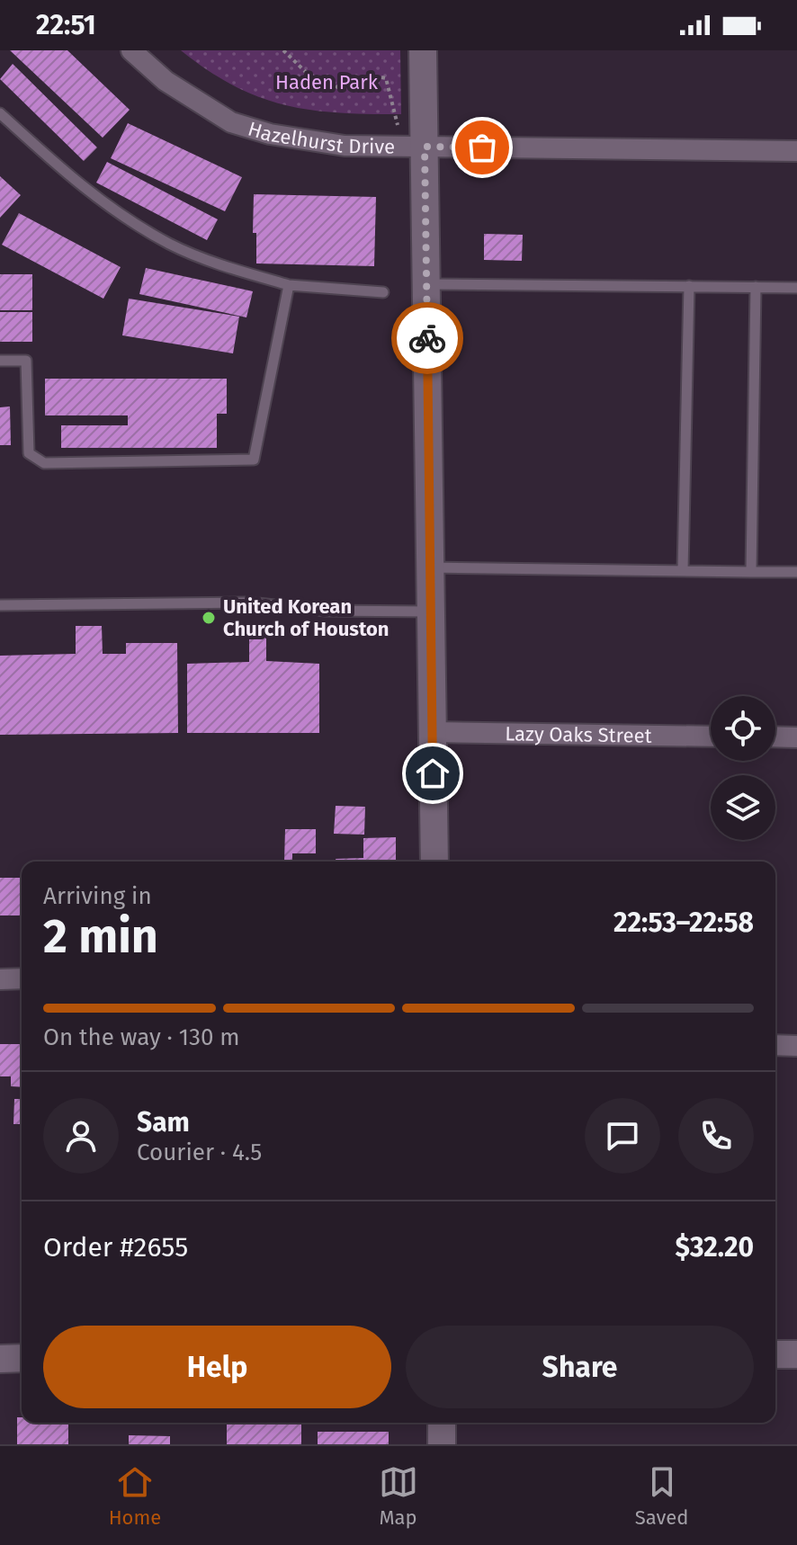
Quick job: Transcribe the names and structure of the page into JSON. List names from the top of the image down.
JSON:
{
  "streets": {
    "street": ["Hazelhurst Drive", "Lazy Oaks Street"]
  },
  "parks": ["Haden Park"],
  "places": ["United Korean Church of Houston"],
  "page": {
    "status": "22:51",
    "heading": ["2 min", "Arriving in", "22:53–22:58"],
    "panel": [
      "Sam",
      "Courier · 4.5",
      "Order #2655",
      "$32.20"
    ],
    "bar": "On the way · 130 m",
    "buttons": ["Help", "Share"],
    "tabs": ["Home", "Map", "Saved"]
  }
}
